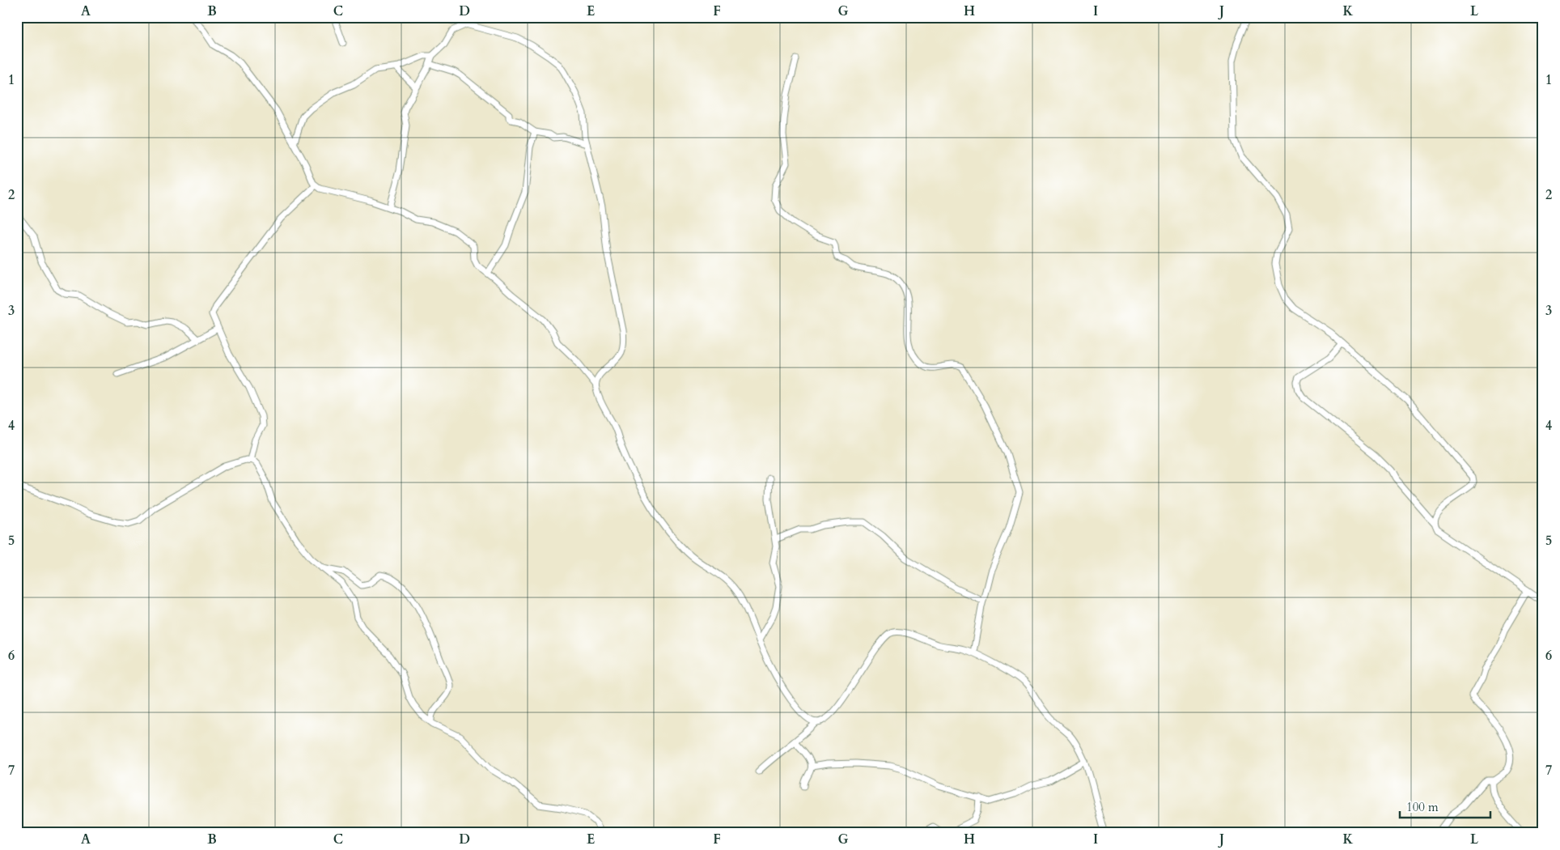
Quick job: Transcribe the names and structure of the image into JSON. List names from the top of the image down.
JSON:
{
  "scale_bar": "100 m",
  "grid": {
    "columns": [
      "A",
      "B",
      "C",
      "D",
      "E",
      "F",
      "G",
      "H",
      "I",
      "J",
      "K",
      "L"
    ],
    "rows": [
      "1",
      "2",
      "3",
      "4",
      "5",
      "6",
      "7"
    ]
  }
}
